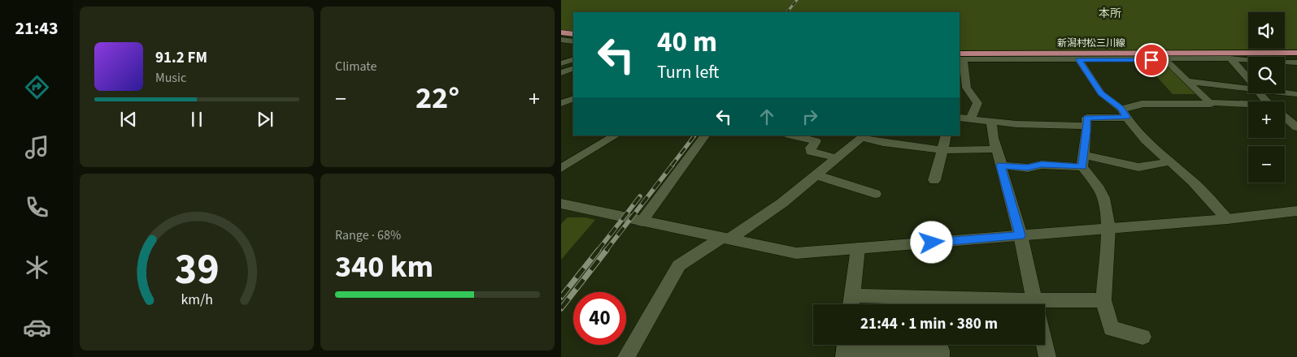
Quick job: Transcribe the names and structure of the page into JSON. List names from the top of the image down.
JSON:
{
  "streets": {
    "main road": ["新潟村松三川線"]
  },
  "districts": ["本所"],
  "page": {
    "tabs": "21:43",
    "tile": [
      "Climate",
      ["Range · 68%", "340 km"]
    ],
    "map_buttons": ["+", "−"],
    "turn": ["40 m", "Turn left"],
    "song": ["91.2 FM", "Music"],
    "heat": ["−", "22°", "+"],
    "limit": "40",
    "trip": "21:44 · 1 min · 380 m",
    "gauge": ["39", "km/h"]
  }
}
